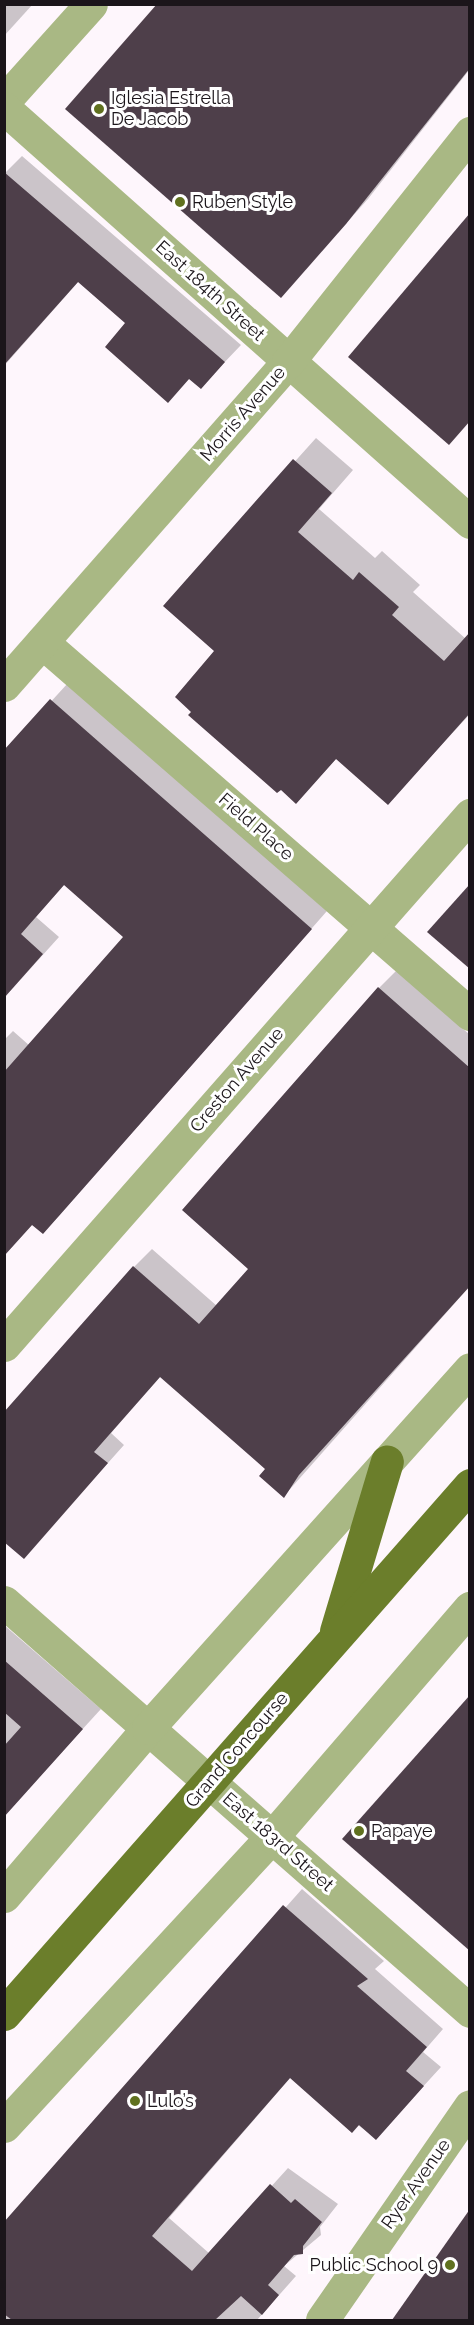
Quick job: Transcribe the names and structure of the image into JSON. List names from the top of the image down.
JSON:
{
  "streets": {
    "main road": ["Grand Concourse"],
    "street": [
      "East 184th Street",
      "Morris Avenue",
      "Field Place",
      "Creston Avenue",
      "East 183rd Street",
      "Ryer Avenue"
    ]
  },
  "crossings": [
    ["East 184th Street", "Morris Avenue"],
    ["Morris Avenue", "Field Place"],
    ["Field Place", "Creston Avenue"],
    ["Grand Concourse", "East 183rd Street"]
  ],
  "places": [
    "Iglesia Estrella De Jacob",
    "Ruben Style",
    "Papaye",
    "Lulo’s",
    "Public School 9"
  ]
}
